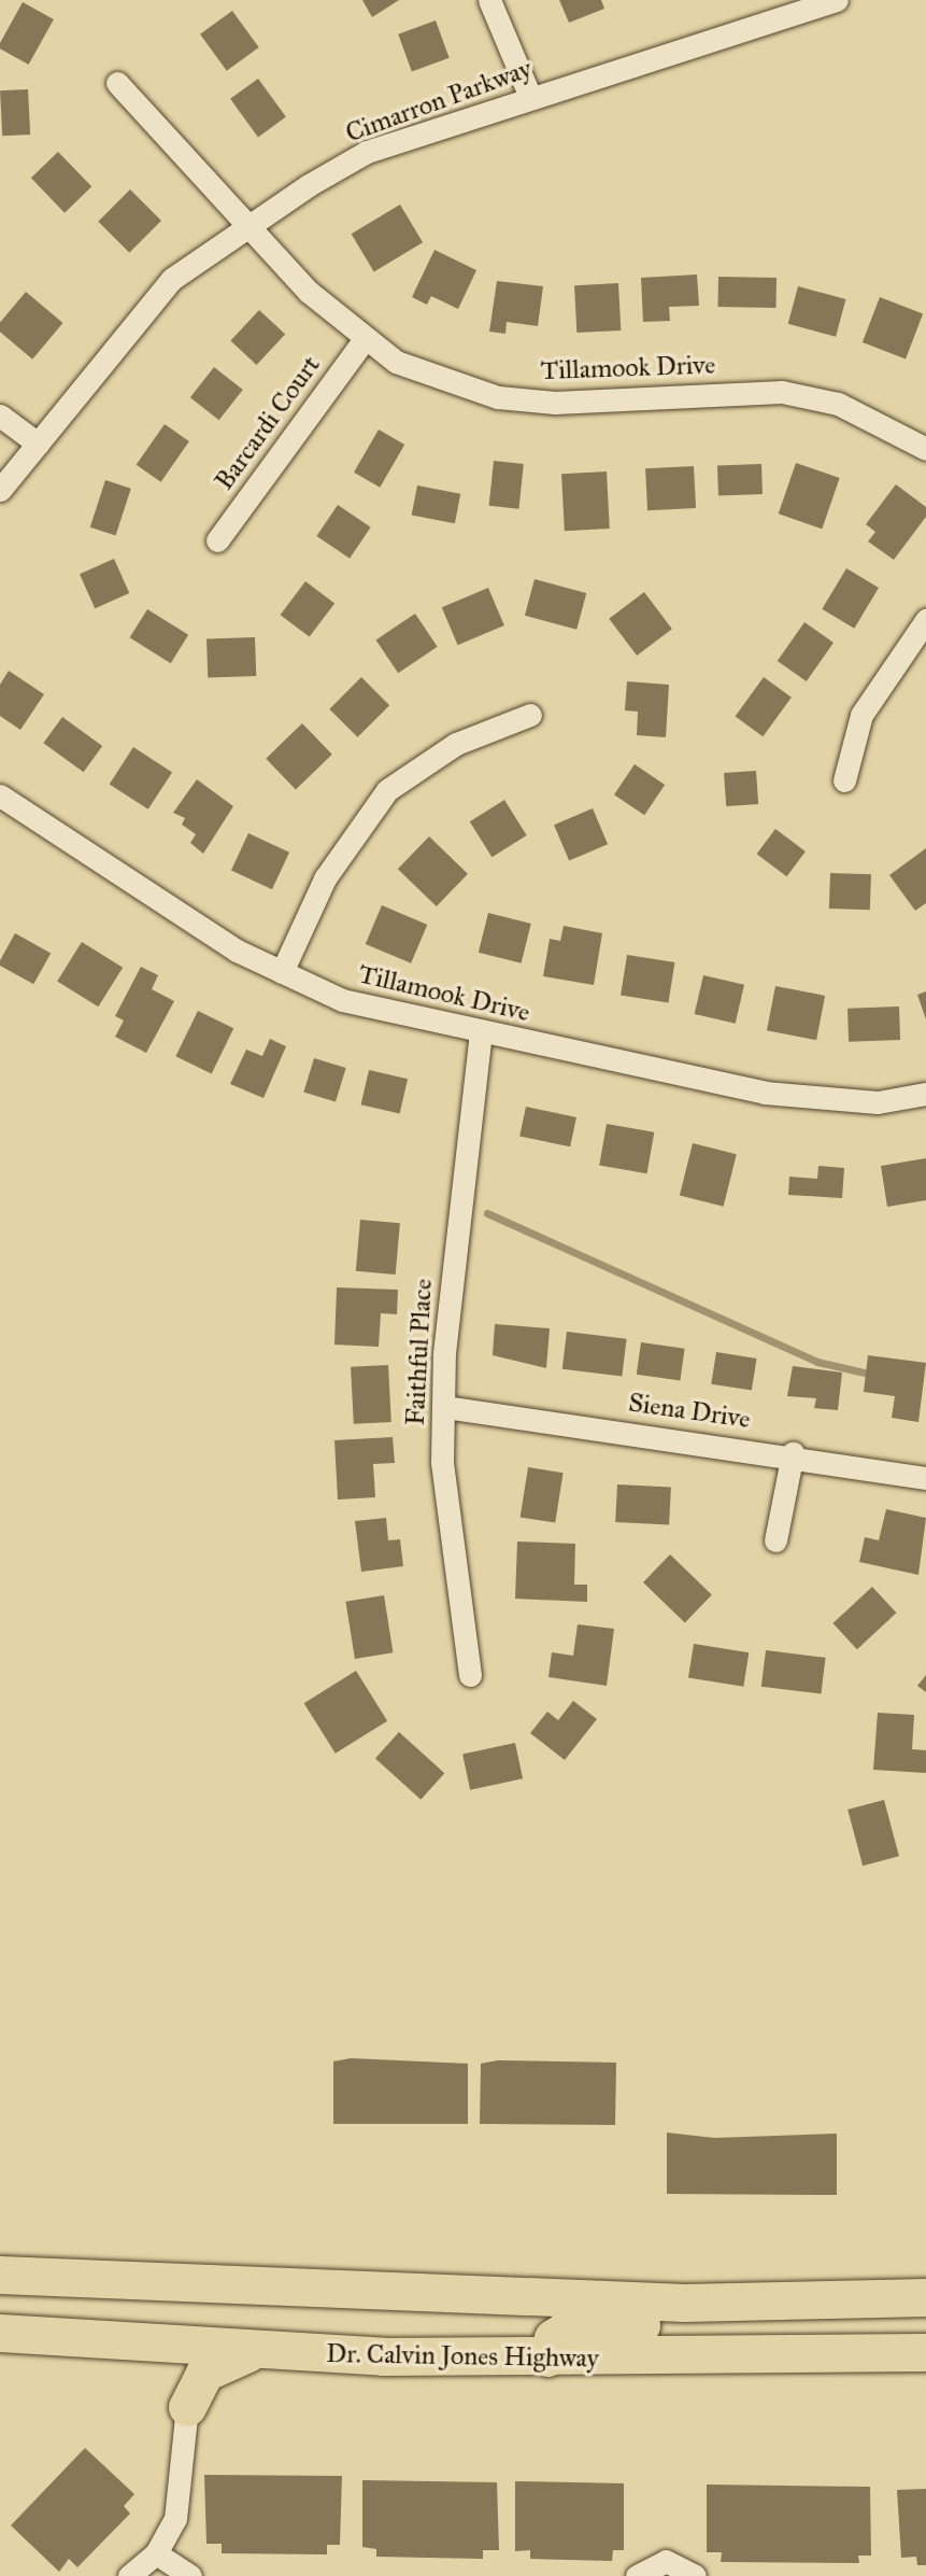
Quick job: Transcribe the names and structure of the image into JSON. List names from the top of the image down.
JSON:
{
  "streets": {
    "highway": ["Dr. Calvin Jones Highway"],
    "street": [
      "Cimarron Parkway",
      "Tillamook Drive",
      "Barcardi Court",
      "Faithful Place",
      "Siena Drive"
    ]
  },
  "crossings": [
    ["Cimarron Parkway", "Tillamook Drive"],
    ["Tillamook Drive", "Barcardi Court"],
    ["Tillamook Drive", "Faithful Place"],
    ["Faithful Place", "Siena Drive"]
  ]
}
